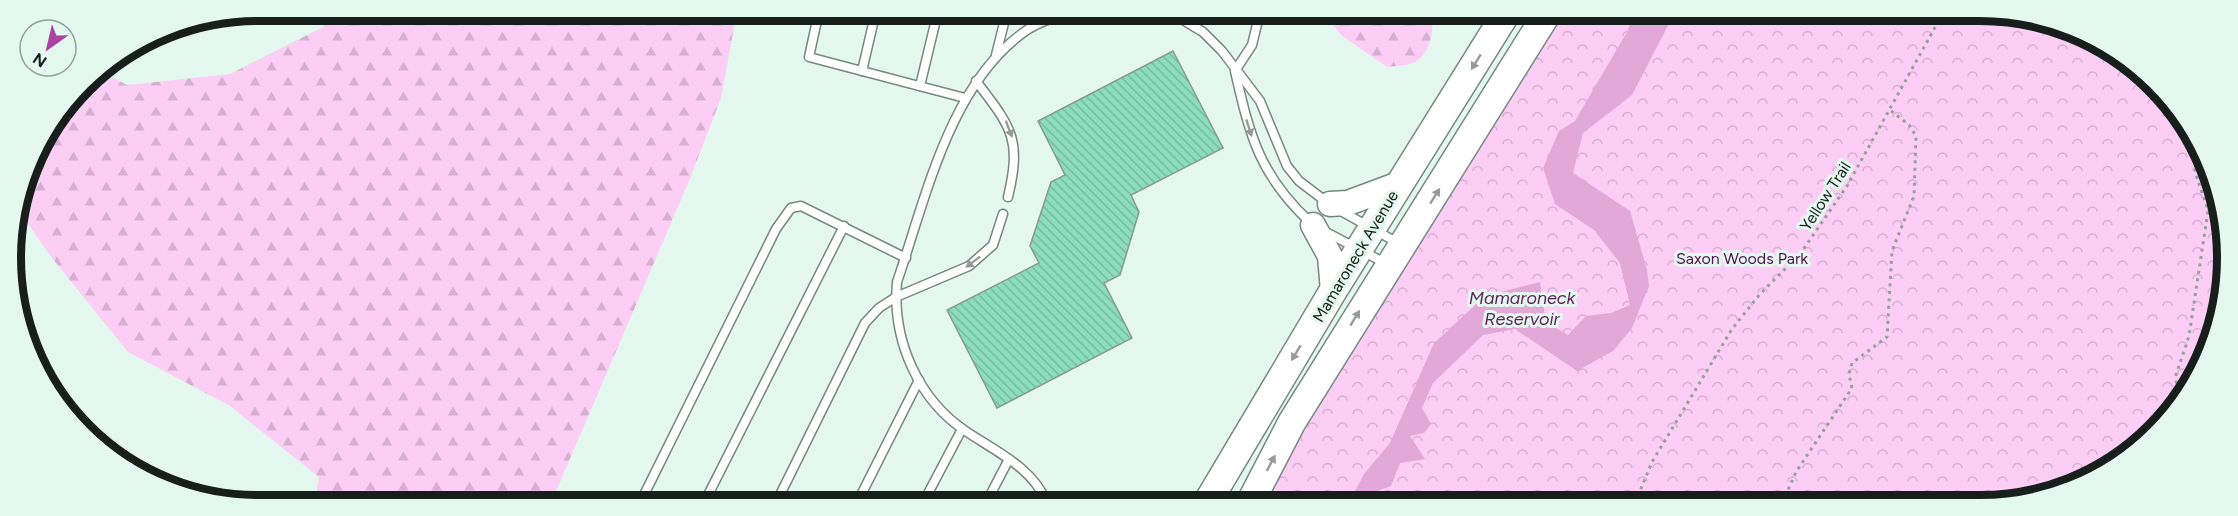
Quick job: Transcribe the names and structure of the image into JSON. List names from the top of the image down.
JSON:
{
  "streets": {
    "main road": ["Mamaroneck Avenue"],
    "path": ["Yellow Trail"]
  },
  "water": ["Mamaroneck Reservoir"],
  "parks": ["Saxon Woods Park"],
  "north": "bottom left"
}
